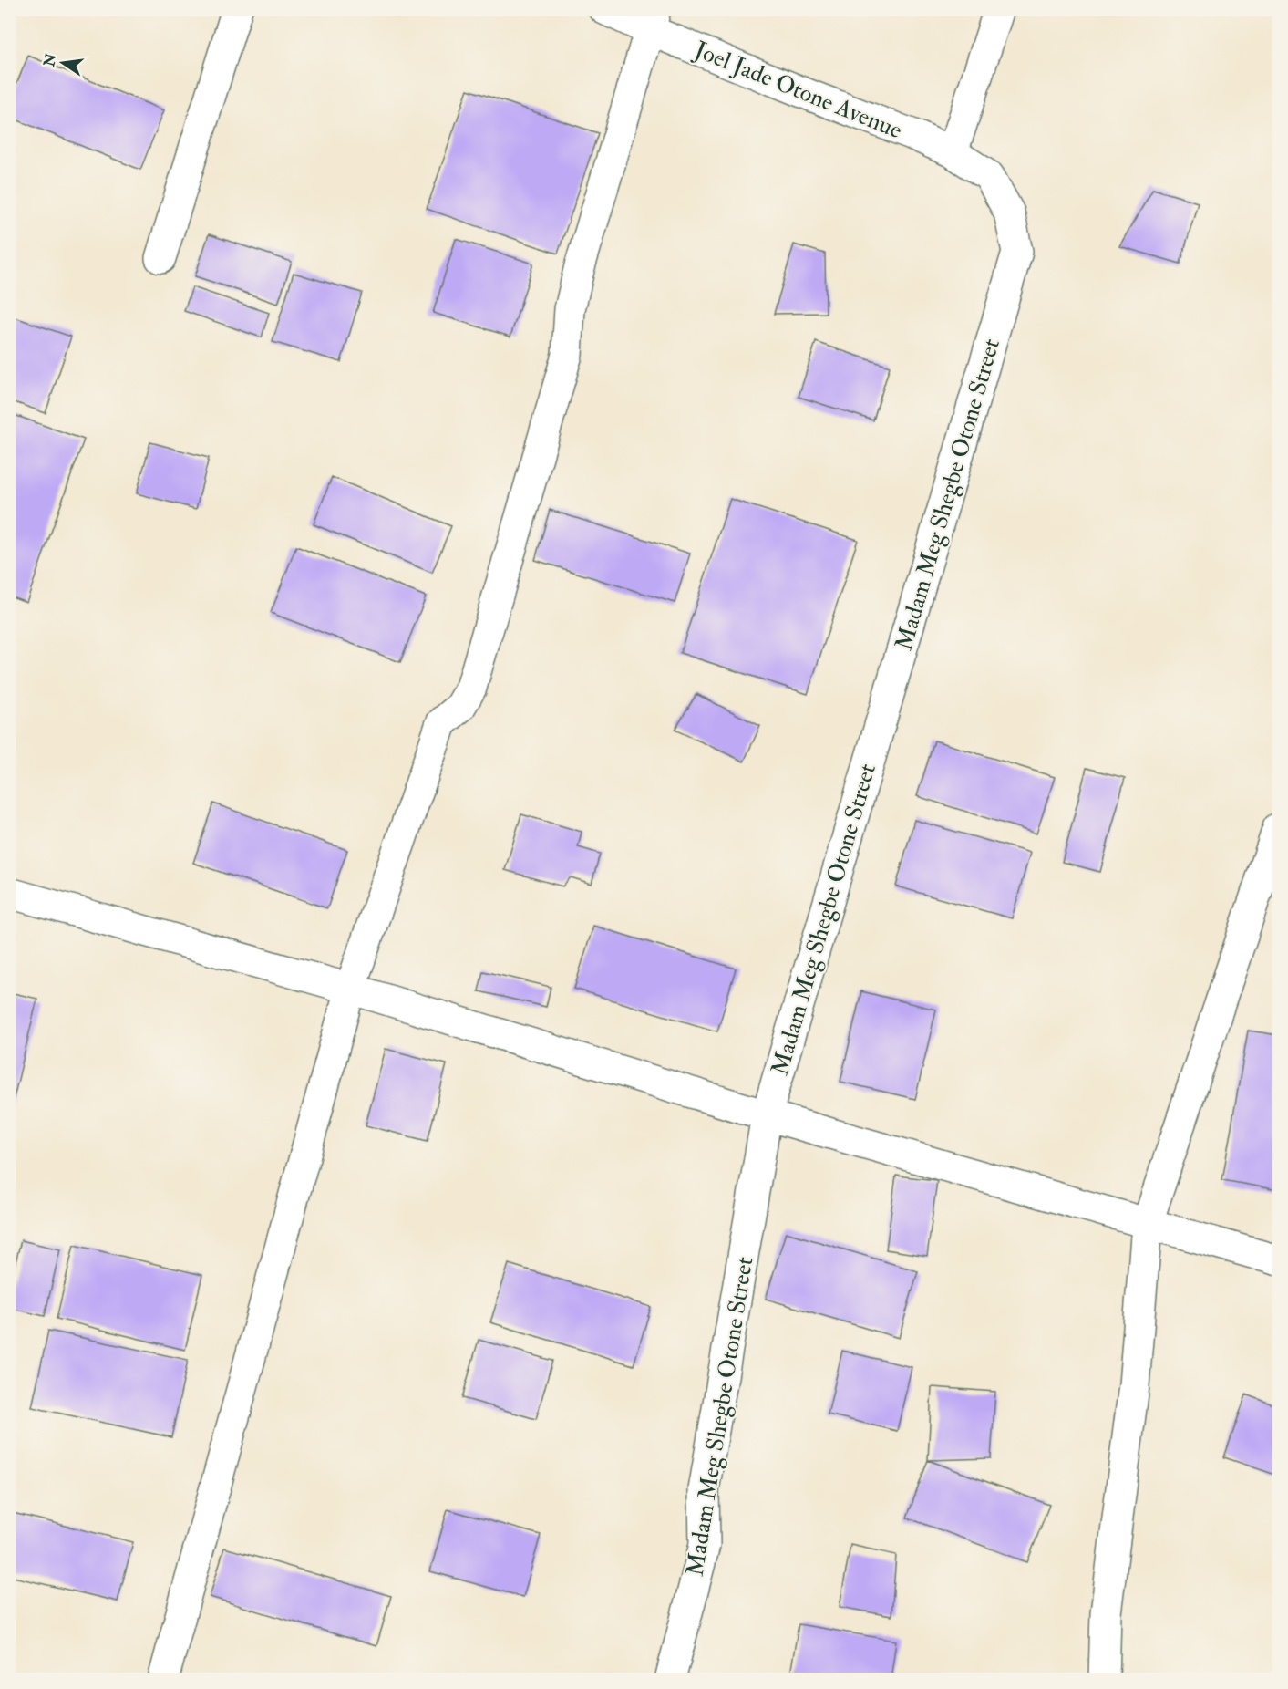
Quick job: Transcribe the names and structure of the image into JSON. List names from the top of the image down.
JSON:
{
  "streets": {
    "street": ["Joel Jade Otone Avenue", "Madam Meg Shegbe Otone Street"]
  },
  "crossings": [
    ["Joel Jade Otone Avenue", "Madam Meg Shegbe Otone Street"]
  ],
  "north": "left"
}
